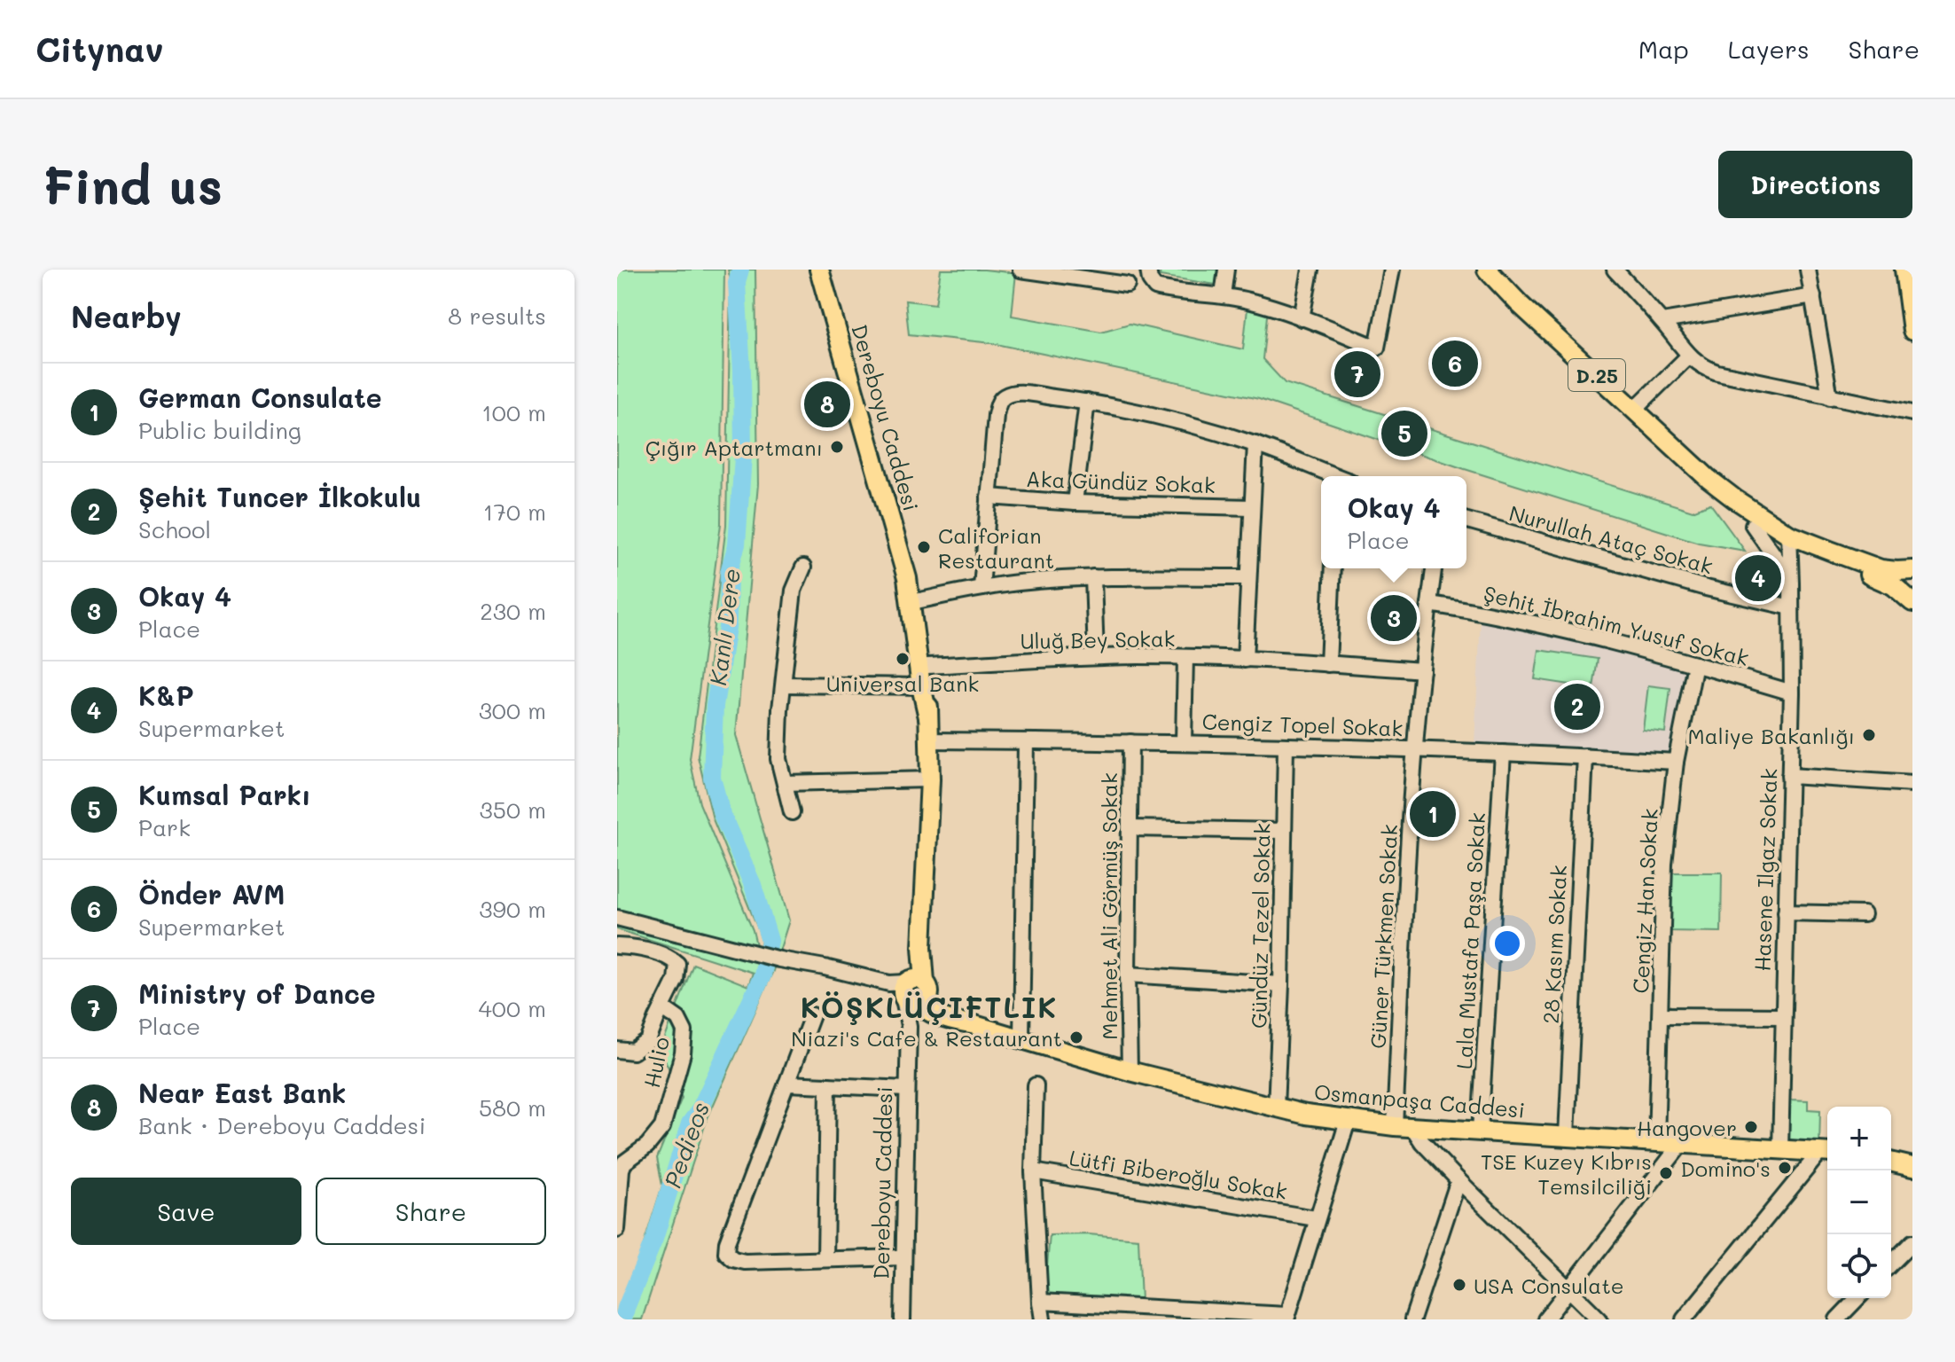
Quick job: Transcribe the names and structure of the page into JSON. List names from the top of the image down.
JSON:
{
  "streets": {
    "main road": ["D.25", "Dereboyu Caddesi", "Osmanpaşa Caddesi"],
    "street": [
      "Aka Gündüz Sokak",
      "Nurullah Ataç Sokak",
      "Şehit İbrahim Yusuf Sokak",
      "Uluğ Bey Sokak",
      "Cengiz Topel Sokak",
      "Hasene Ilgaz Sokak",
      "Cengiz Han Sokak",
      "Mehmet Ali Görmüş Sokak",
      "Gündüz Tezel Sokak",
      "Güner Türkmen Sokak",
      "Lala Mustafa Paşa Sokak",
      "28 Kasım Sokak",
      "Hulio",
      "Lütfi Biberoğlu Sokak"
    ]
  },
  "crossings": [
    ["D.25", "Hasene Ilgaz Sokak"],
    ["Dereboyu Caddesi", "Uluğ Bey Sokak"],
    ["Dereboyu Caddesi", "Cengiz Topel Sokak"],
    ["Dereboyu Caddesi", "Osmanpaşa Caddesi"],
    ["Nurullah Ataç Sokak", "Hasene Ilgaz Sokak"],
    ["Şehit İbrahim Yusuf Sokak", "Hasene Ilgaz Sokak"],
    ["Şehit İbrahim Yusuf Sokak", "Cengiz Han Sokak"],
    ["Şehit İbrahim Yusuf Sokak", "Güner Türkmen Sokak"],
    ["Uluğ Bey Sokak", "Cengiz Topel Sokak"],
    ["Cengiz Topel Sokak", "Cengiz Han Sokak"],
    ["Cengiz Topel Sokak", "Mehmet Ali Görmüş Sokak"],
    ["Cengiz Topel Sokak", "Gündüz Tezel Sokak"],
    ["Cengiz Topel Sokak", "Güner Türkmen Sokak"],
    ["Cengiz Topel Sokak", "Lala Mustafa Paşa Sokak"],
    ["Cengiz Topel Sokak", "28 Kasım Sokak"],
    ["Hasene Ilgaz Sokak", "Osmanpaşa Caddesi"],
    ["Cengiz Han Sokak", "Osmanpaşa Caddesi"],
    ["Mehmet Ali Görmüş Sokak", "Osmanpaşa Caddesi"],
    ["Gündüz Tezel Sokak", "Osmanpaşa Caddesi"],
    ["Güner Türkmen Sokak", "Osmanpaşa Caddesi"],
    ["Lala Mustafa Paşa Sokak", "Osmanpaşa Caddesi"],
    ["28 Kasım Sokak", "Osmanpaşa Caddesi"]
  ],
  "districts": ["KÖŞKLÜÇIFTLIK"],
  "water": ["Kanlı Dere", "Pedieos"],
  "places": [
    "Çığır Aptartmanı",
    "Califorian Restaurant",
    "Universal Bank",
    "Maliye Bakanlığı",
    "Niazi's Cafe & Restaurant",
    "Hangover",
    "Domino's",
    "TSE Kuzey Kıbrıs Temsilciliği",
    "USA Consulate"
  ],
  "page": {
    "header": "Citynav",
    "nav": ["Map", "Layers", "Share"],
    "buttons": [
      "Directions",
      ["Save", "Share"]
    ],
    "title": "Find us",
    "heading": ["Nearby", "8 results"],
    "pins": [
      "6",
      "7",
      "8",
      "5",
      "4",
      "3",
      "2",
      "1"
    ],
    "list": [
      {
        "mark": "1",
        "name": "German Consulate",
        "note": "Public building",
        "value": "100 m"
      },
      {
        "mark": "2",
        "name": "Şehit Tuncer İlkokulu",
        "note": "School",
        "value": "170 m"
      },
      {
        "mark": "3",
        "name": "Okay 4",
        "note": "Place",
        "value": "230 m"
      },
      {
        "mark": "4",
        "name": "K&P",
        "note": "Supermarket",
        "value": "300 m"
      },
      {
        "mark": "5",
        "name": "Kumsal Parkı",
        "note": "Park",
        "value": "350 m"
      },
      {
        "mark": "6",
        "name": "Önder AVM",
        "note": "Supermarket",
        "value": "390 m"
      },
      {
        "mark": "7",
        "name": "Ministry of Dance",
        "note": "Place",
        "value": "400 m"
      },
      {
        "mark": "8",
        "name": "Near East Bank",
        "note": "Bank · Dereboyu Caddesi",
        "value": "580 m"
      }
    ],
    "popup": ["Okay 4", "Place"],
    "map_buttons": ["+", "−"]
  }
}
